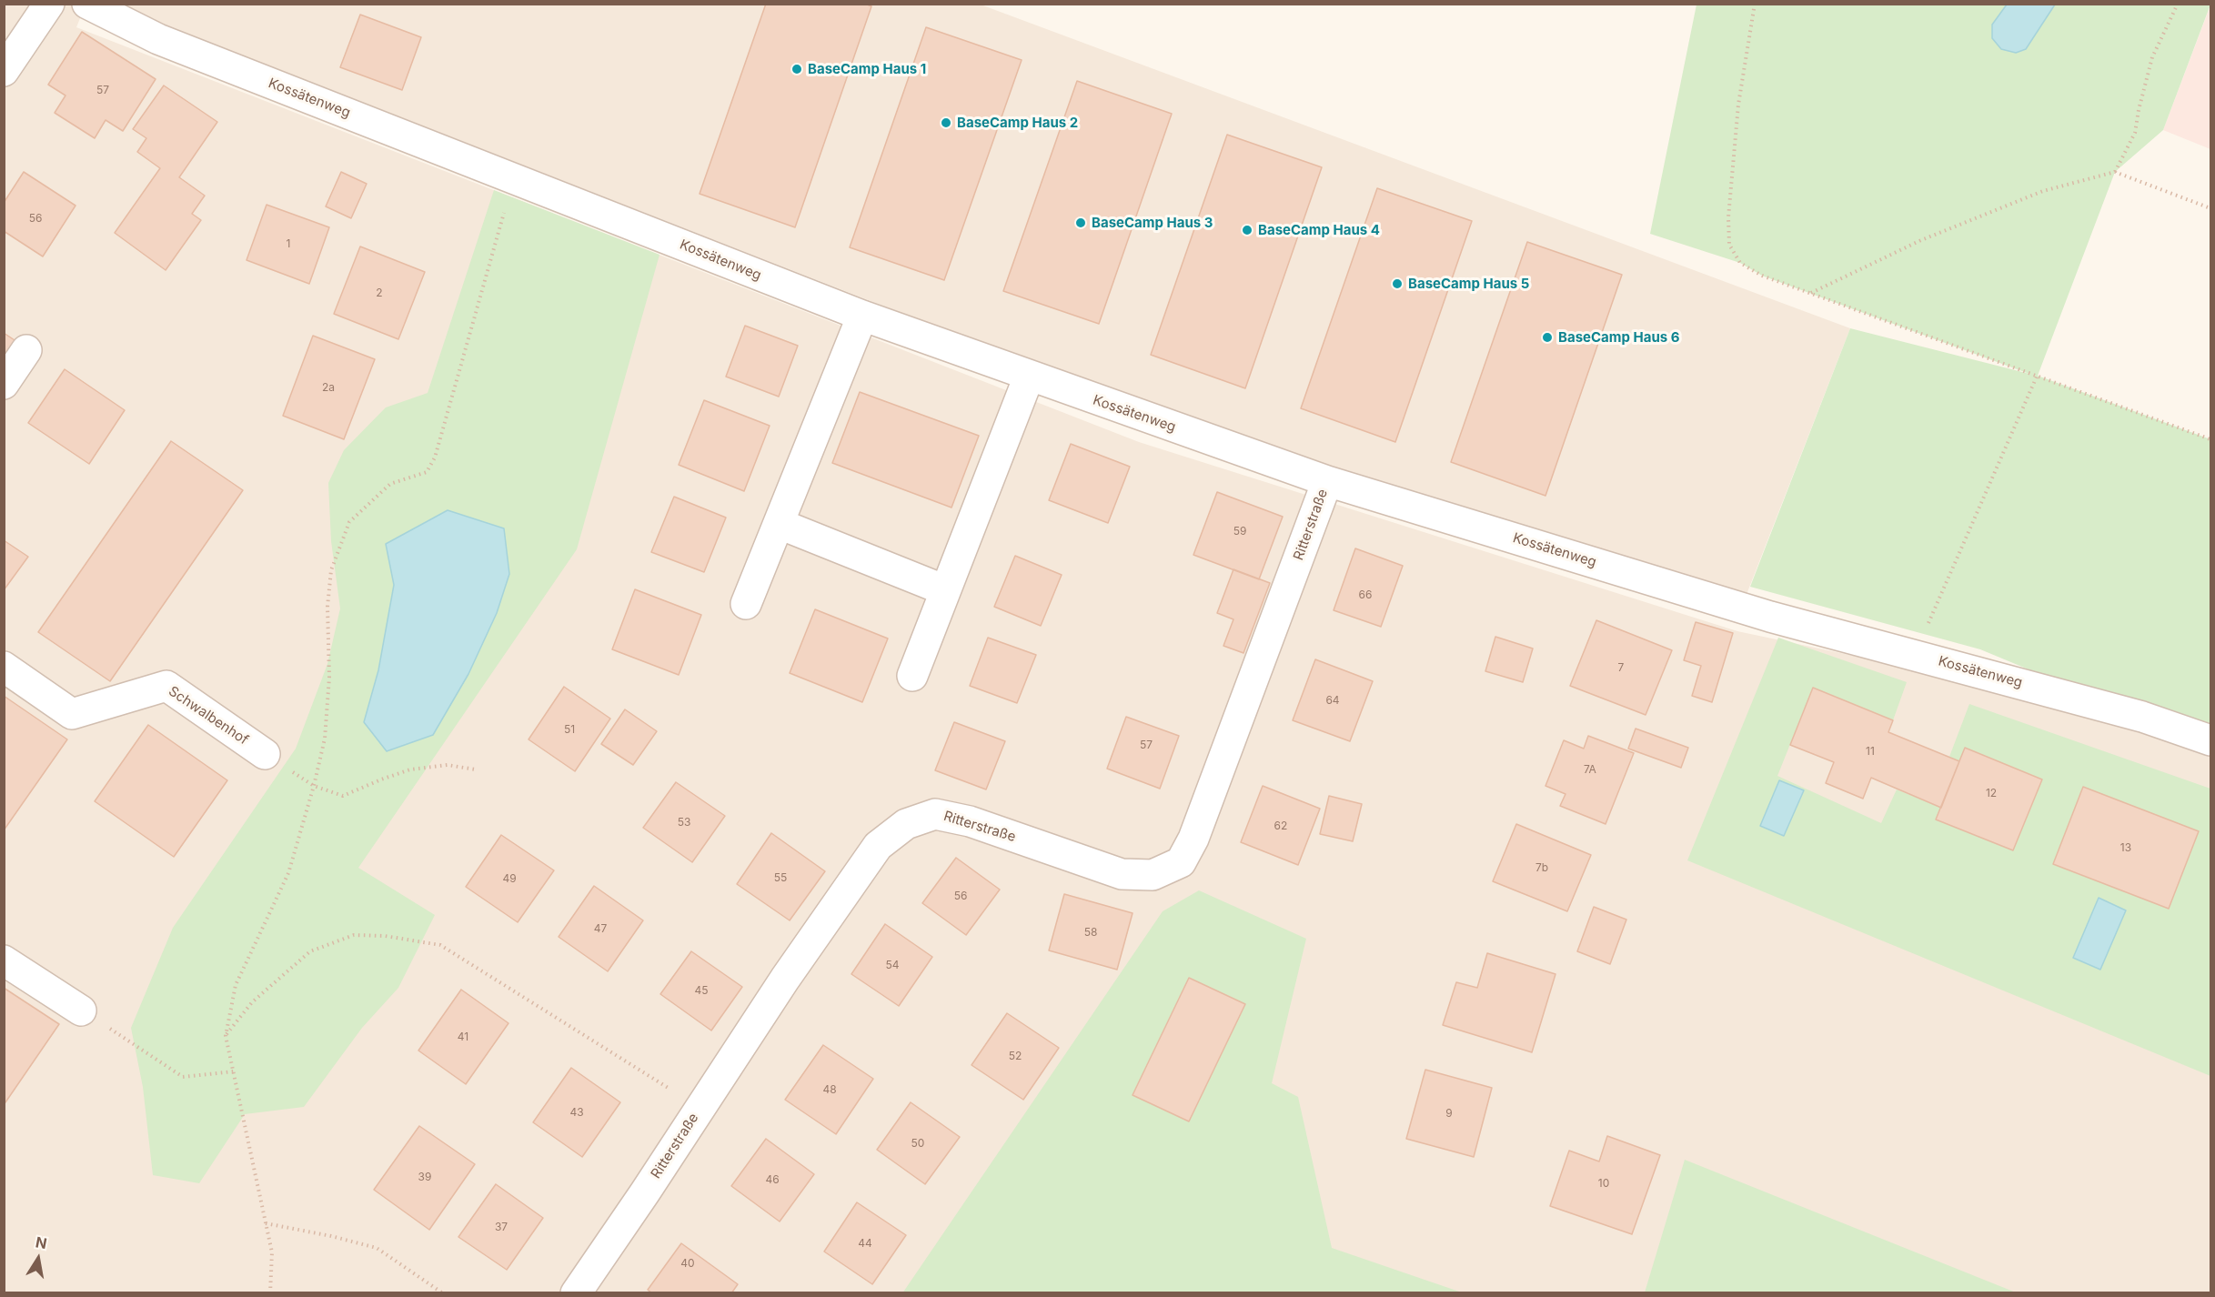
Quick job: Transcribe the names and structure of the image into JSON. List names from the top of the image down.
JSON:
{
  "streets": {
    "street": ["Kossätenweg", "Ritterstraße", "Schwalbenhof"]
  },
  "crossings": [
    ["Kossätenweg", "Ritterstraße"]
  ],
  "places": [
    "BaseCamp Haus 1",
    "BaseCamp Haus 2",
    "BaseCamp Haus 3",
    "BaseCamp Haus 4",
    "BaseCamp Haus 5",
    "BaseCamp Haus 6"
  ],
  "house_numbers": [
    "57",
    "56",
    "1",
    "2",
    "2a",
    "59",
    "66",
    "7",
    "64",
    "51",
    "57",
    "11",
    "7A",
    "12",
    "53",
    "62",
    "13",
    "7b",
    "55",
    "49",
    "56",
    "47",
    "58",
    "54",
    "45",
    "41",
    "52",
    "48",
    "43",
    "9",
    "50",
    "39",
    "46",
    "10",
    "37",
    "44",
    "40"
  ],
  "north": "top"
}
